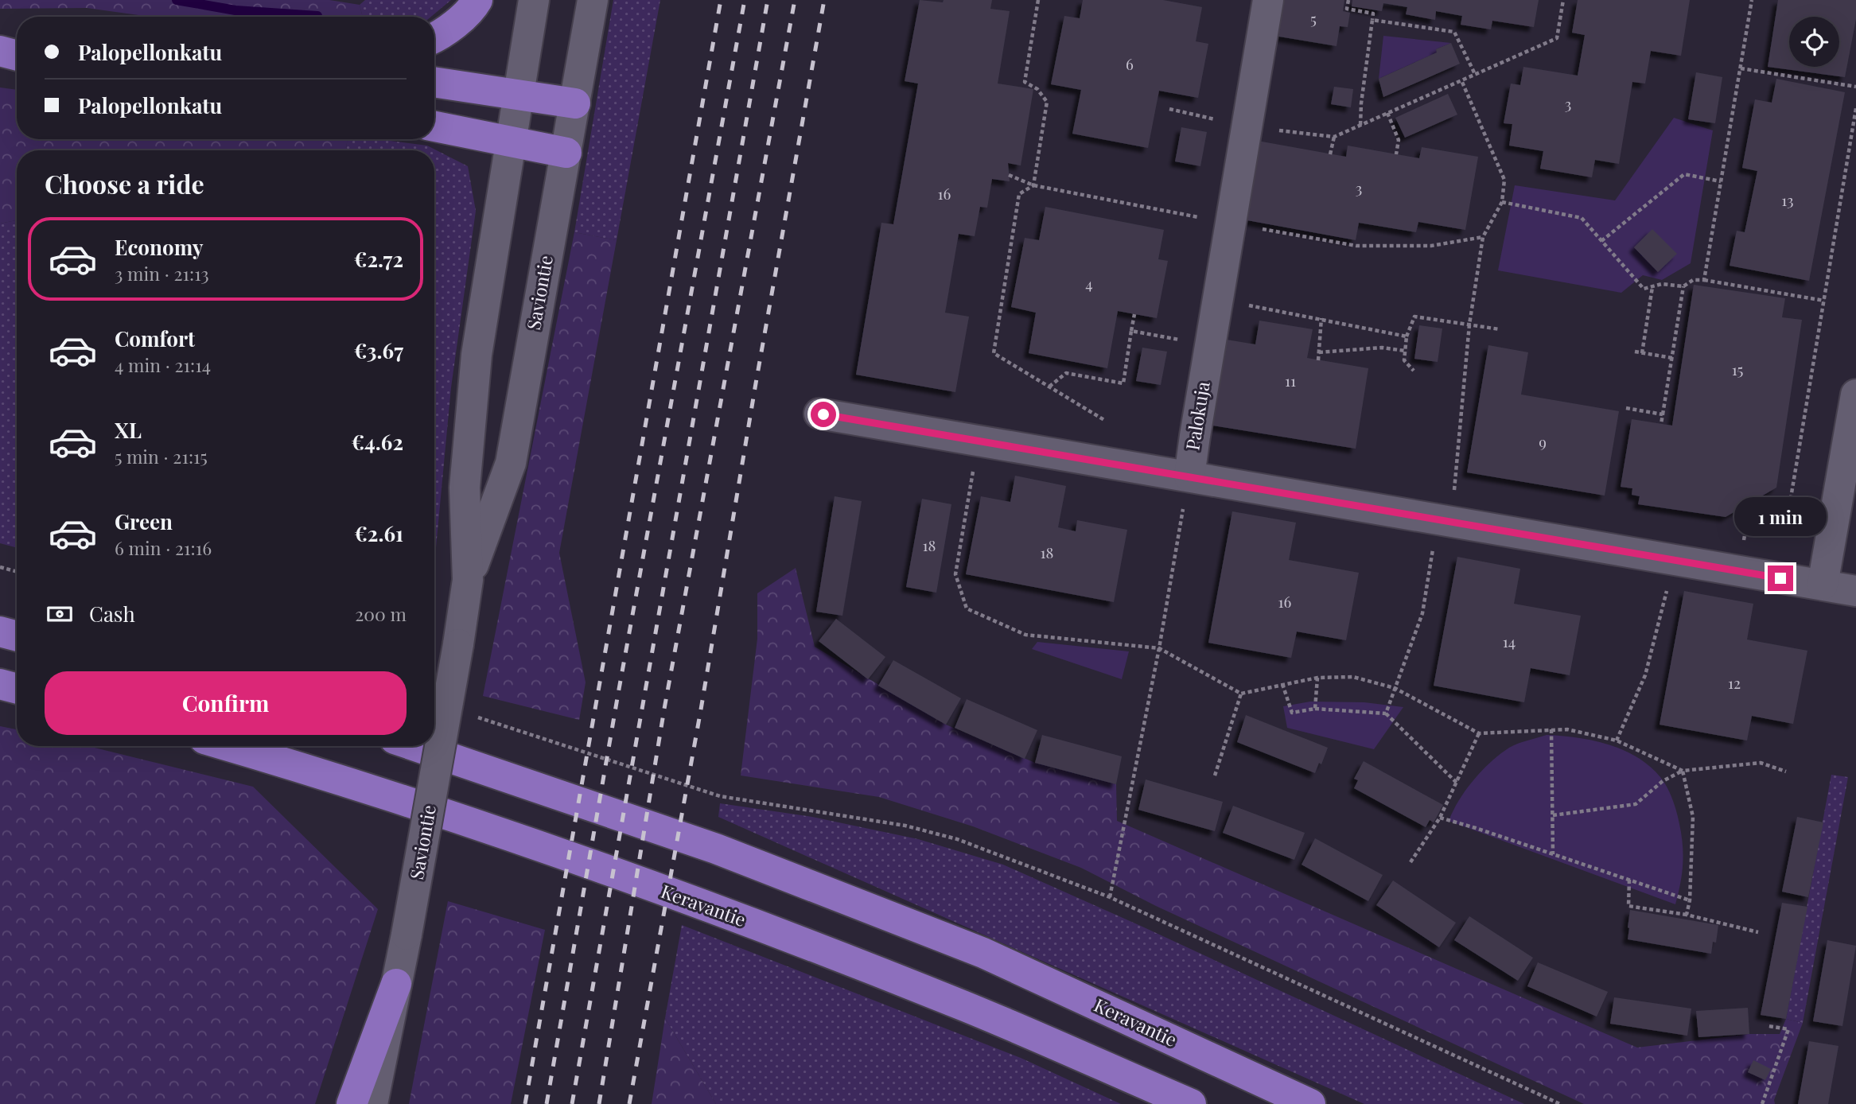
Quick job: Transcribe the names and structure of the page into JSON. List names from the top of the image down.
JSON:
{
  "streets": {
    "main road": ["Keravantie"],
    "street": ["Saviontie", "Palokuja"]
  },
  "house_numbers": [
    "5",
    "6",
    "3",
    "3",
    "16",
    "13",
    "4",
    "15",
    "11",
    "9",
    "18",
    "18",
    "16",
    "14",
    "12"
  ],
  "page": {
    "banner": ["Palopellonkatu", "Palopellonkatu"],
    "heading": "Choose a ride",
    "list": [
      {
        "name": "Economy",
        "note": "3 min · 21:13",
        "value": "€2.72"
      },
      {
        "name": "Comfort",
        "note": "4 min · 21:14",
        "value": "€3.67"
      },
      {
        "name": "XL",
        "note": "5 min · 21:15",
        "value": "€4.62"
      },
      {
        "name": "Green",
        "note": "6 min · 21:16",
        "value": "€2.61"
      }
    ],
    "bubble": "1 min",
    "pay": ["Cash", "200 m"],
    "buttons": "Confirm"
  }
}
